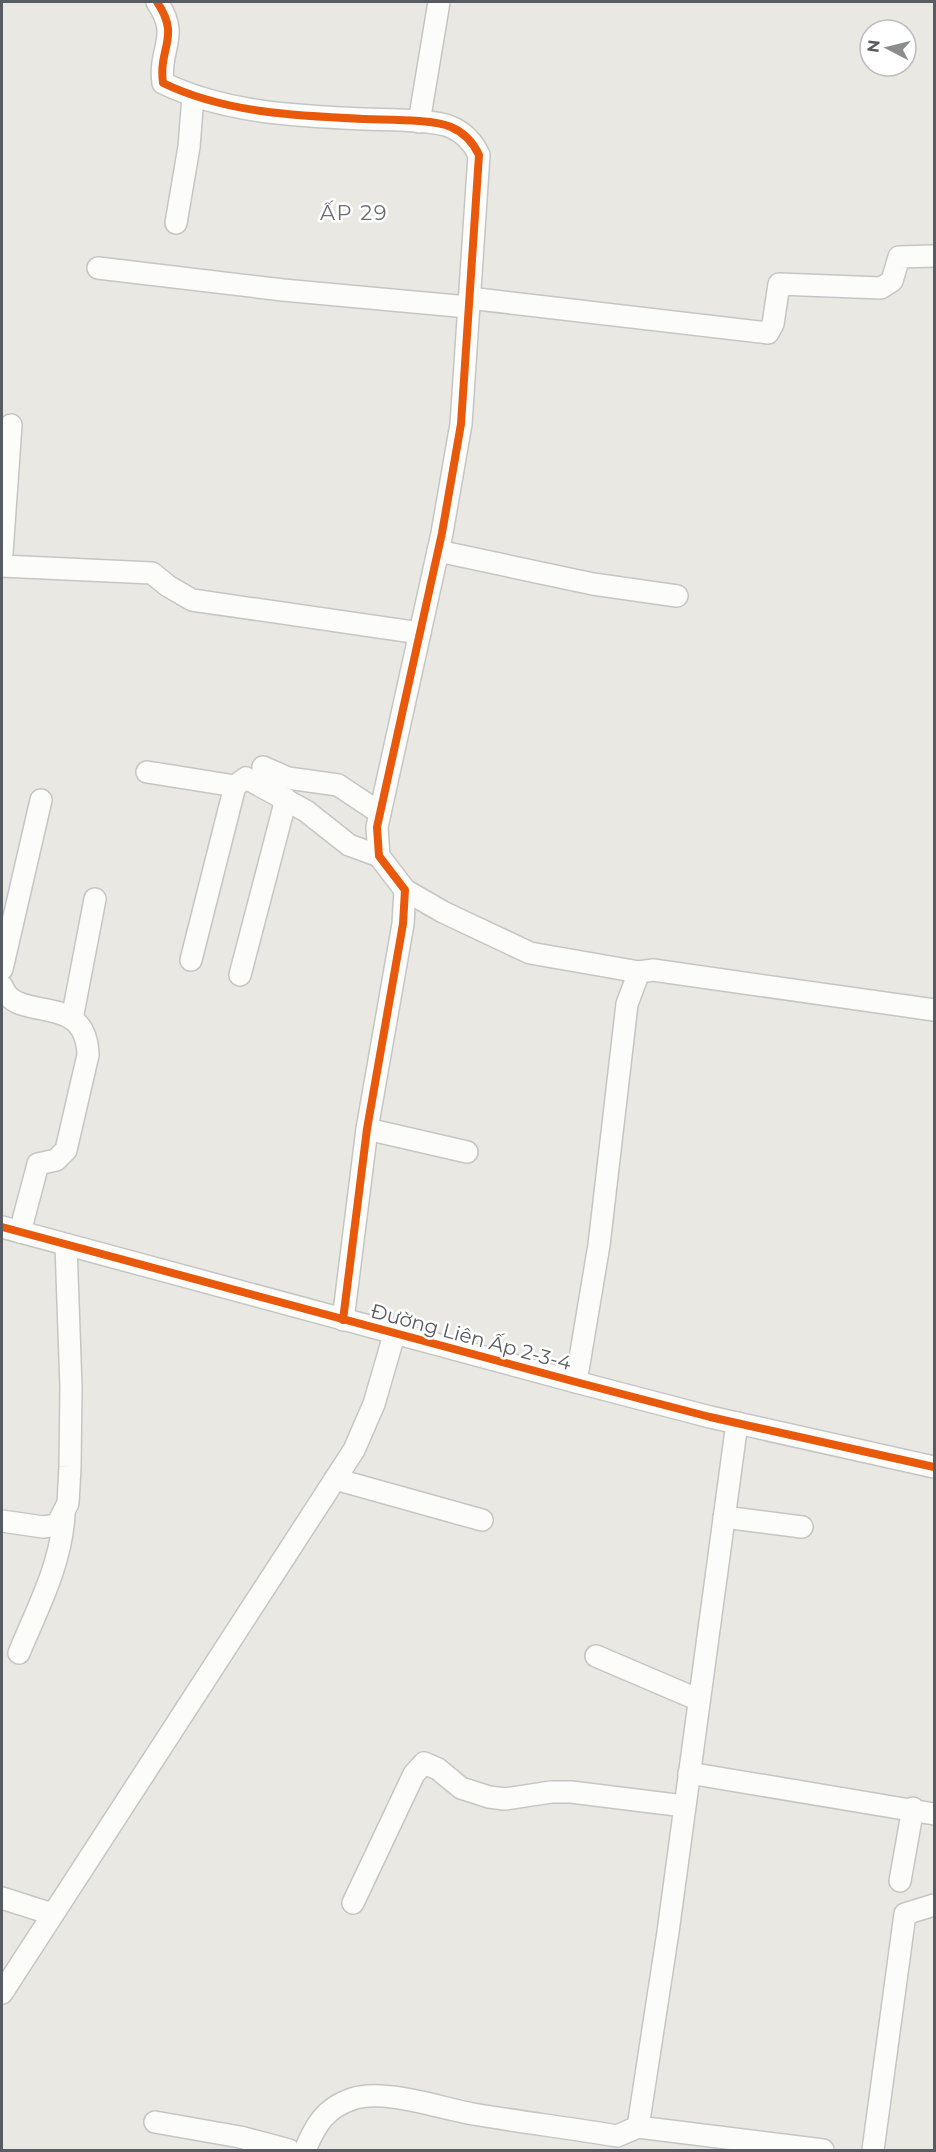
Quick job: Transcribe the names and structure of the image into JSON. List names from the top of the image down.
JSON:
{
  "streets": {
    "street": ["Đường Liên Ấp 2-3-4"]
  },
  "districts": ["ẤP 29"],
  "north": "left"
}
